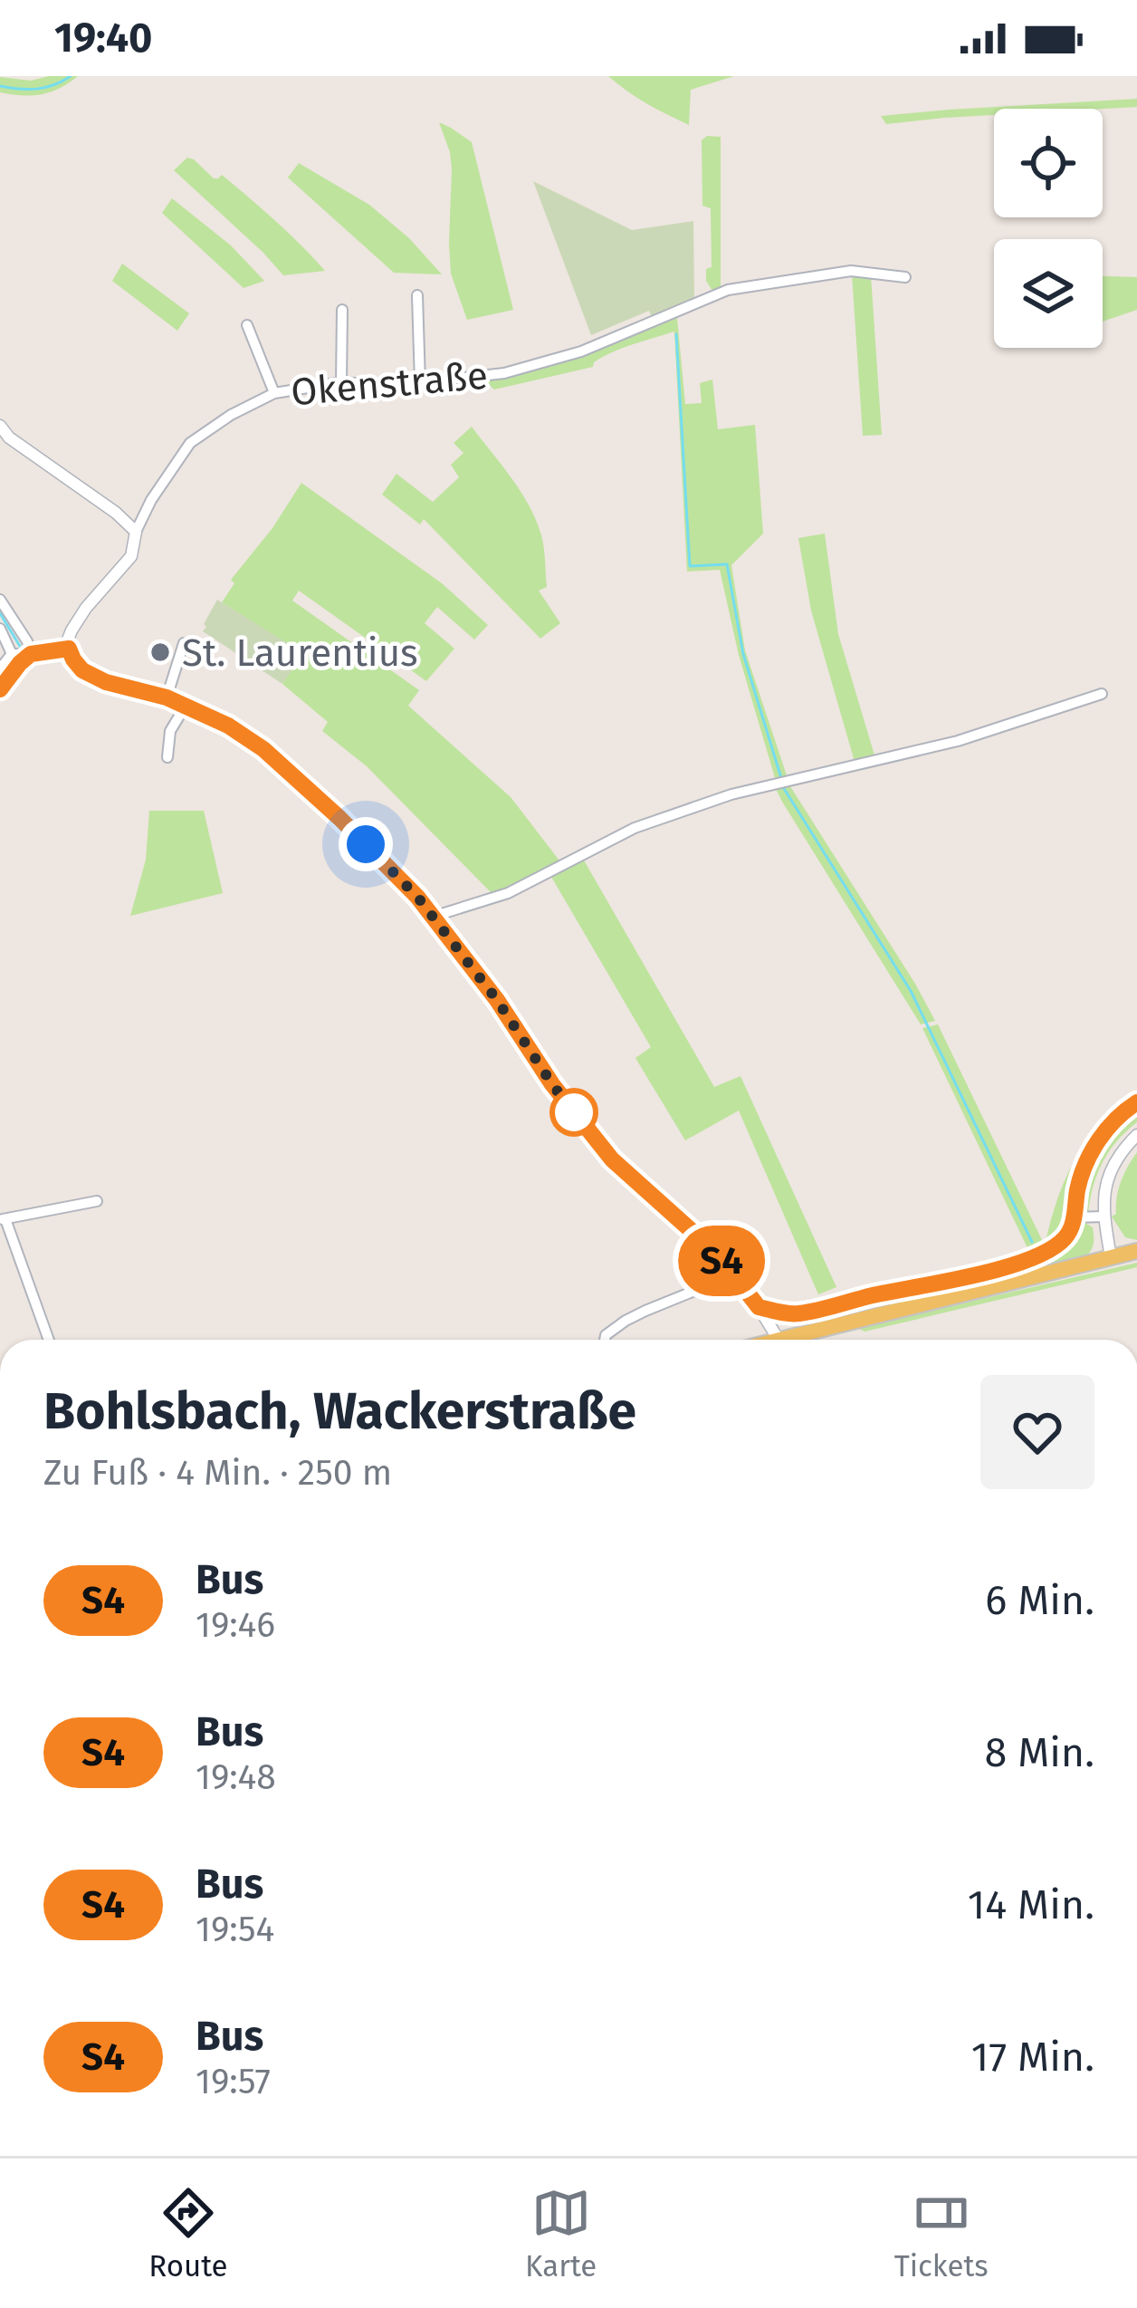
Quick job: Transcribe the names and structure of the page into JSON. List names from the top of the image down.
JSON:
{
  "streets": {
    "street": ["Okenstraße"]
  },
  "places": ["St. Laurentius"],
  "lines": ["bus line S4"],
  "page": {
    "status": "19:40",
    "on_map": "S4",
    "heading": ["Bohlsbach, Wackerstraße", "Zu Fuß · 4 Min. · 250 m"],
    "list": [
      {
        "mark": "S4",
        "name": "Bus",
        "note": "19:46",
        "value": "6 Min."
      },
      {
        "mark": "S4",
        "name": "Bus",
        "note": "19:48",
        "value": "8 Min."
      },
      {
        "mark": "S4",
        "name": "Bus",
        "note": "19:54",
        "value": "14 Min."
      },
      {
        "mark": "S4",
        "name": "Bus",
        "note": "19:57",
        "value": "17 Min."
      }
    ],
    "tabs": ["Route", "Karte", "Tickets"]
  }
}
